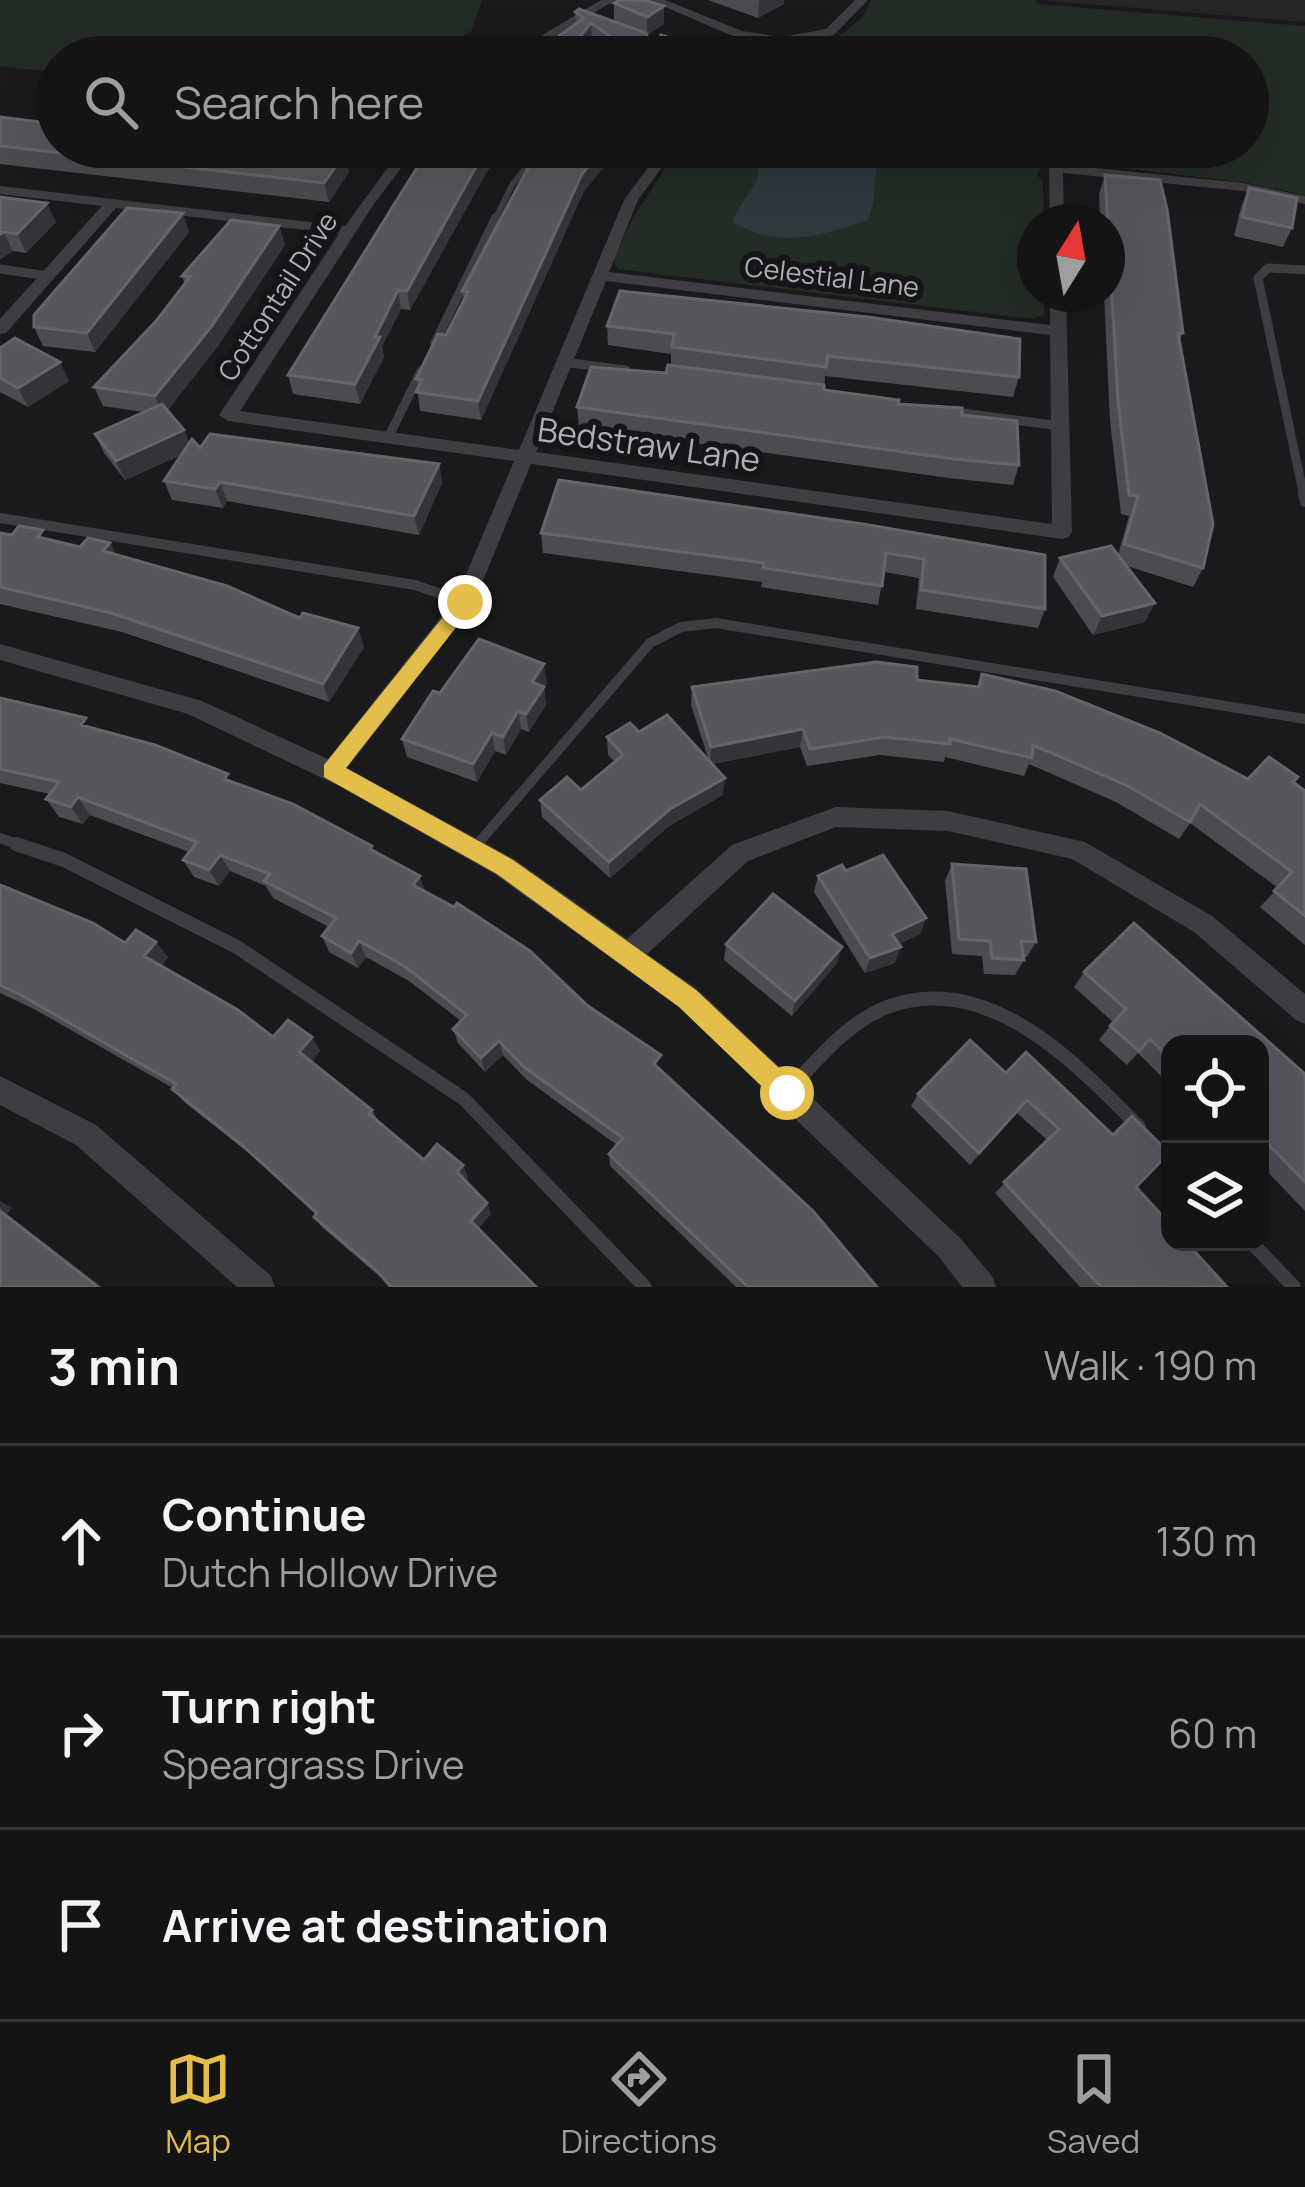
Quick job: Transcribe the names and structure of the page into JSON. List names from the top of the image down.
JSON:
{
  "streets": {
    "street": ["Celestial Lane", "Cottontail Drive", "Bedstraw Lane"]
  },
  "crossings": [
    ["Cottontail Drive", "Bedstraw Lane"]
  ],
  "north": "top",
  "page": {
    "search": "Search here",
    "heading": ["3 min", "Walk · 190 m"],
    "list": [
      ["Continue", "Dutch Hollow Drive", "130 m"],
      ["Turn right", "Speargrass Drive", "60 m"],
      "Arrive at destination"
    ],
    "nav": ["Map", "Directions", "Saved"]
  }
}
